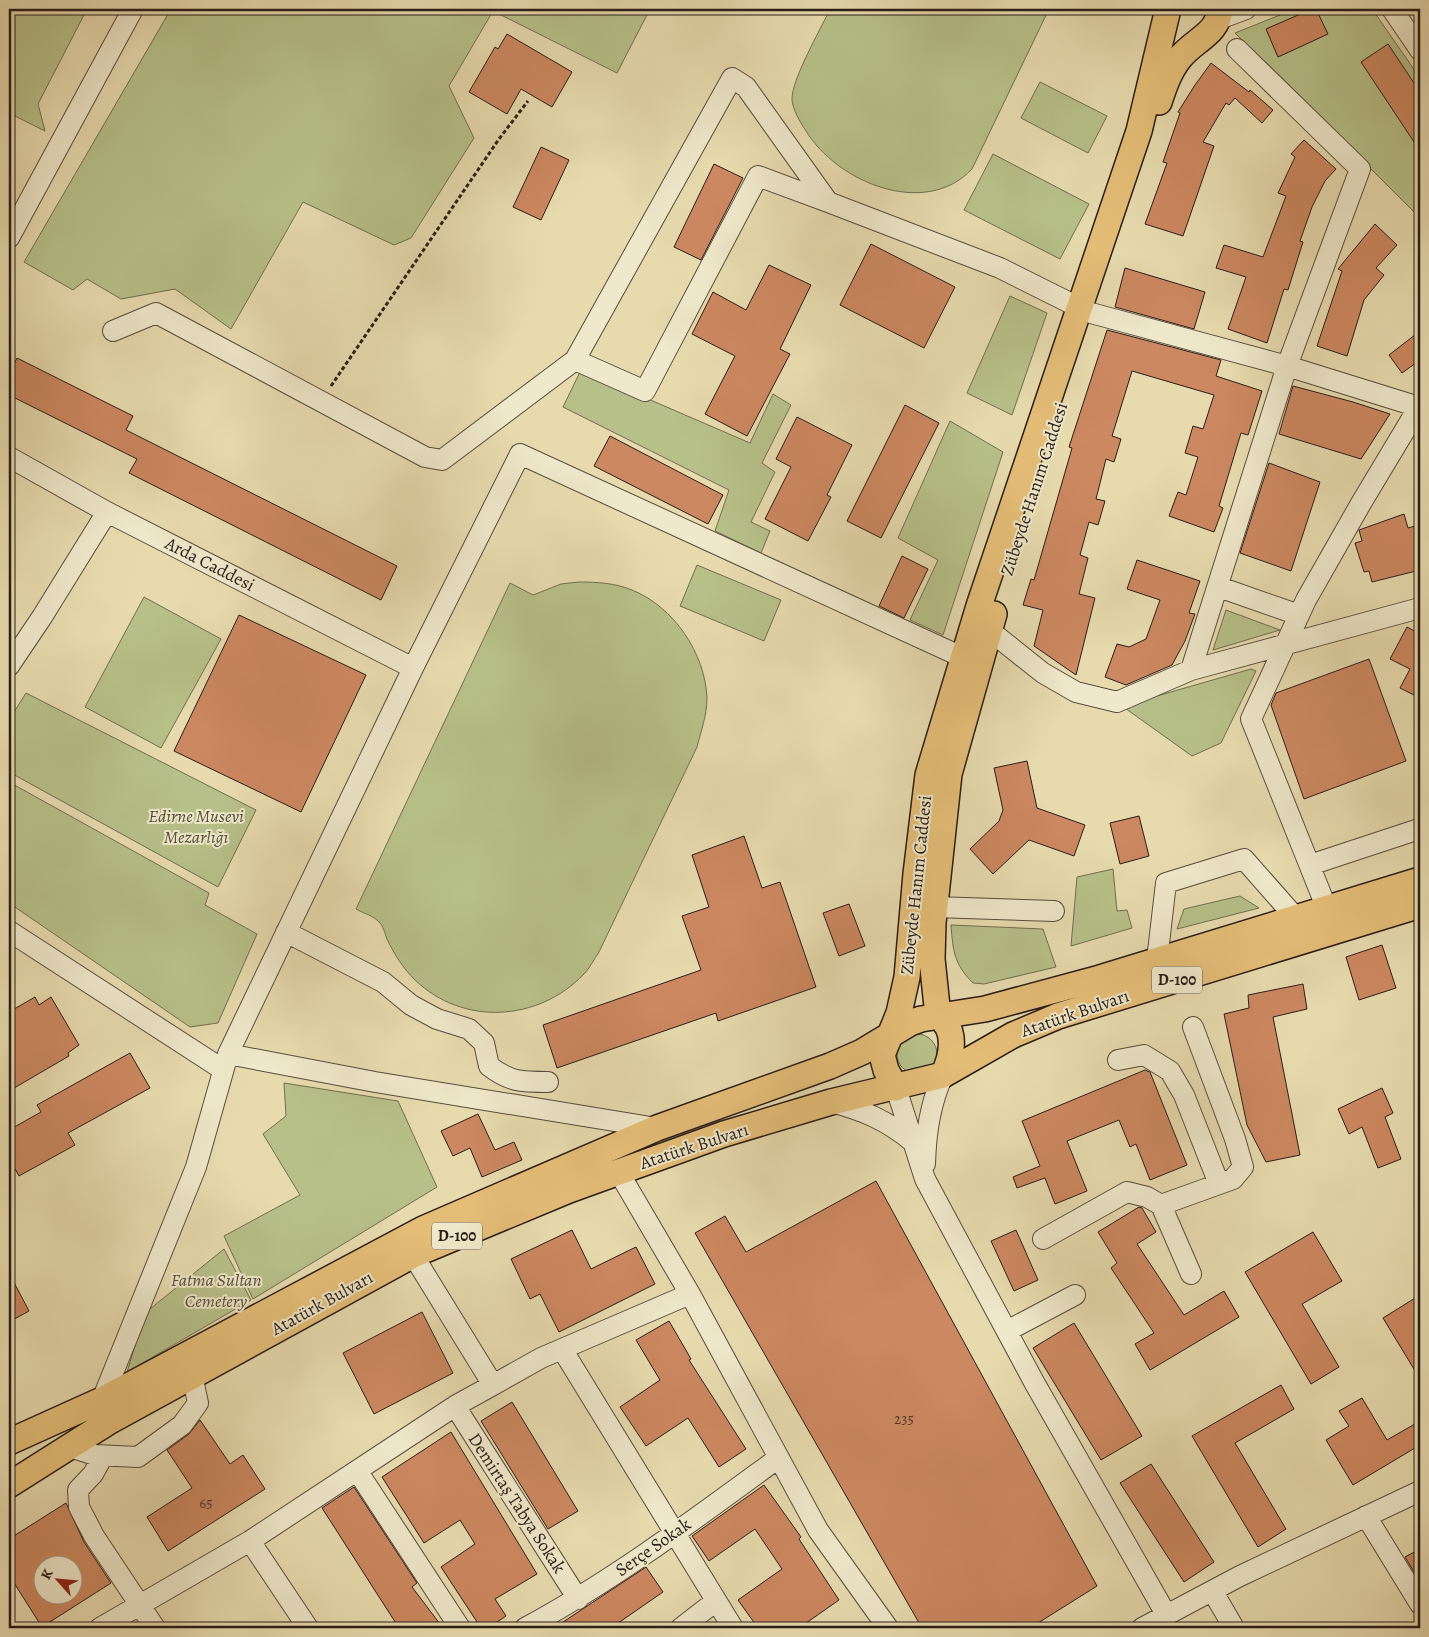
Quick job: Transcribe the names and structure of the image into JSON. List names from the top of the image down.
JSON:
{
  "streets": {
    "main road": ["Zübeyde Hanım Caddesi", "D-100", "Atatürk Bulvarı"],
    "street": ["Arda Caddesi", "Demirtaş Tabya Sokak", "Serçe Sokak"]
  },
  "crossings": [
    ["Zübeyde Hanım Caddesi", "Atatürk Bulvarı"],
    ["Demirtaş Tabya Sokak", "Serçe Sokak"]
  ],
  "parks": ["Edirne Musevi Mezarlığı", "Fatma Sultan Cemetery"],
  "house_numbers": ["235", "65"],
  "north": "top left"
}
